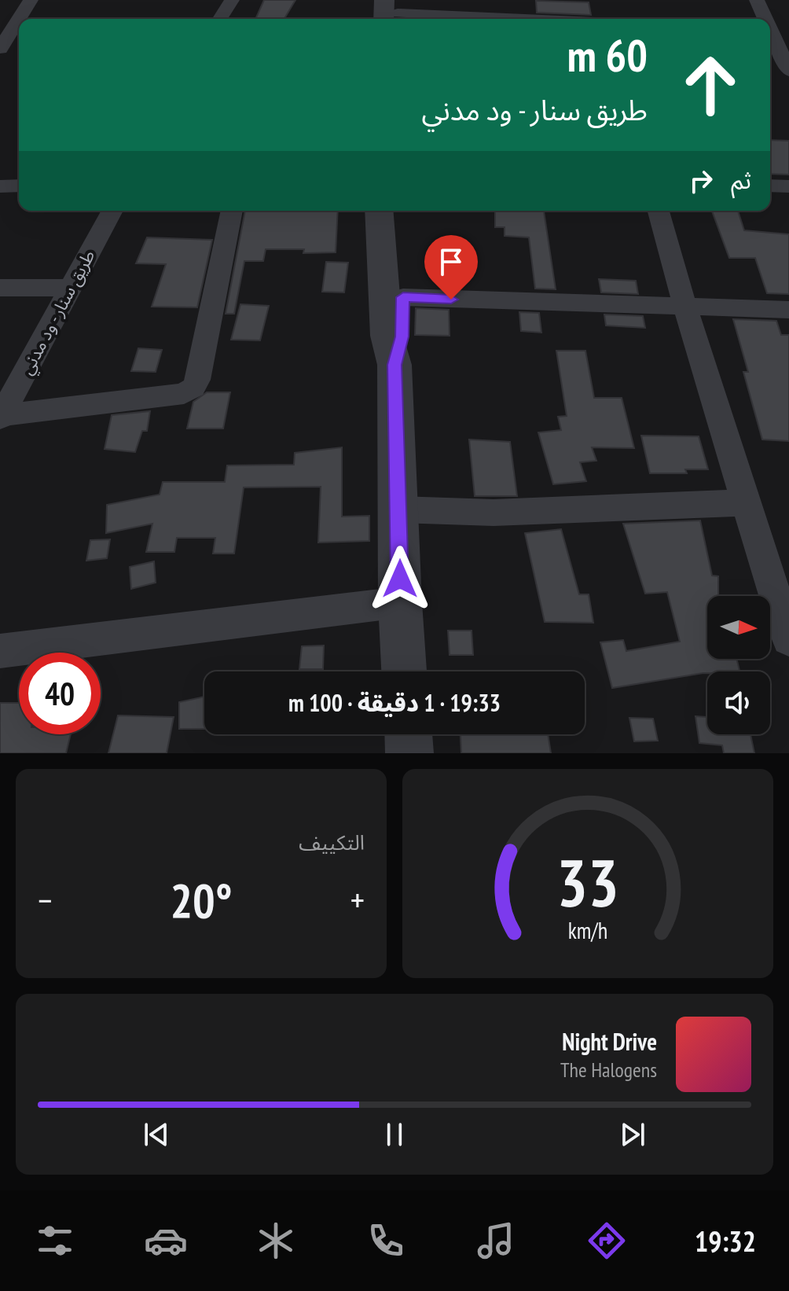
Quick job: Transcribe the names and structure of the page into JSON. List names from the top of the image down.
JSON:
{
  "streets": {
    "street": ["طريق سنار - ود مدني"]
  },
  "north": "right",
  "page": {
    "turn": ["60 m", "طريق سنار - ود مدني"],
    "then": "ثم",
    "limit": "40",
    "trip": "19:33 · 1 دقيقة · 100 m",
    "tile": "التكييف",
    "heat": ["−", "20°", "+"],
    "song": ["Night Drive", "The Halogens"],
    "tabs": "19:32",
    "gauge": ["33", "km/h"]
  }
}
